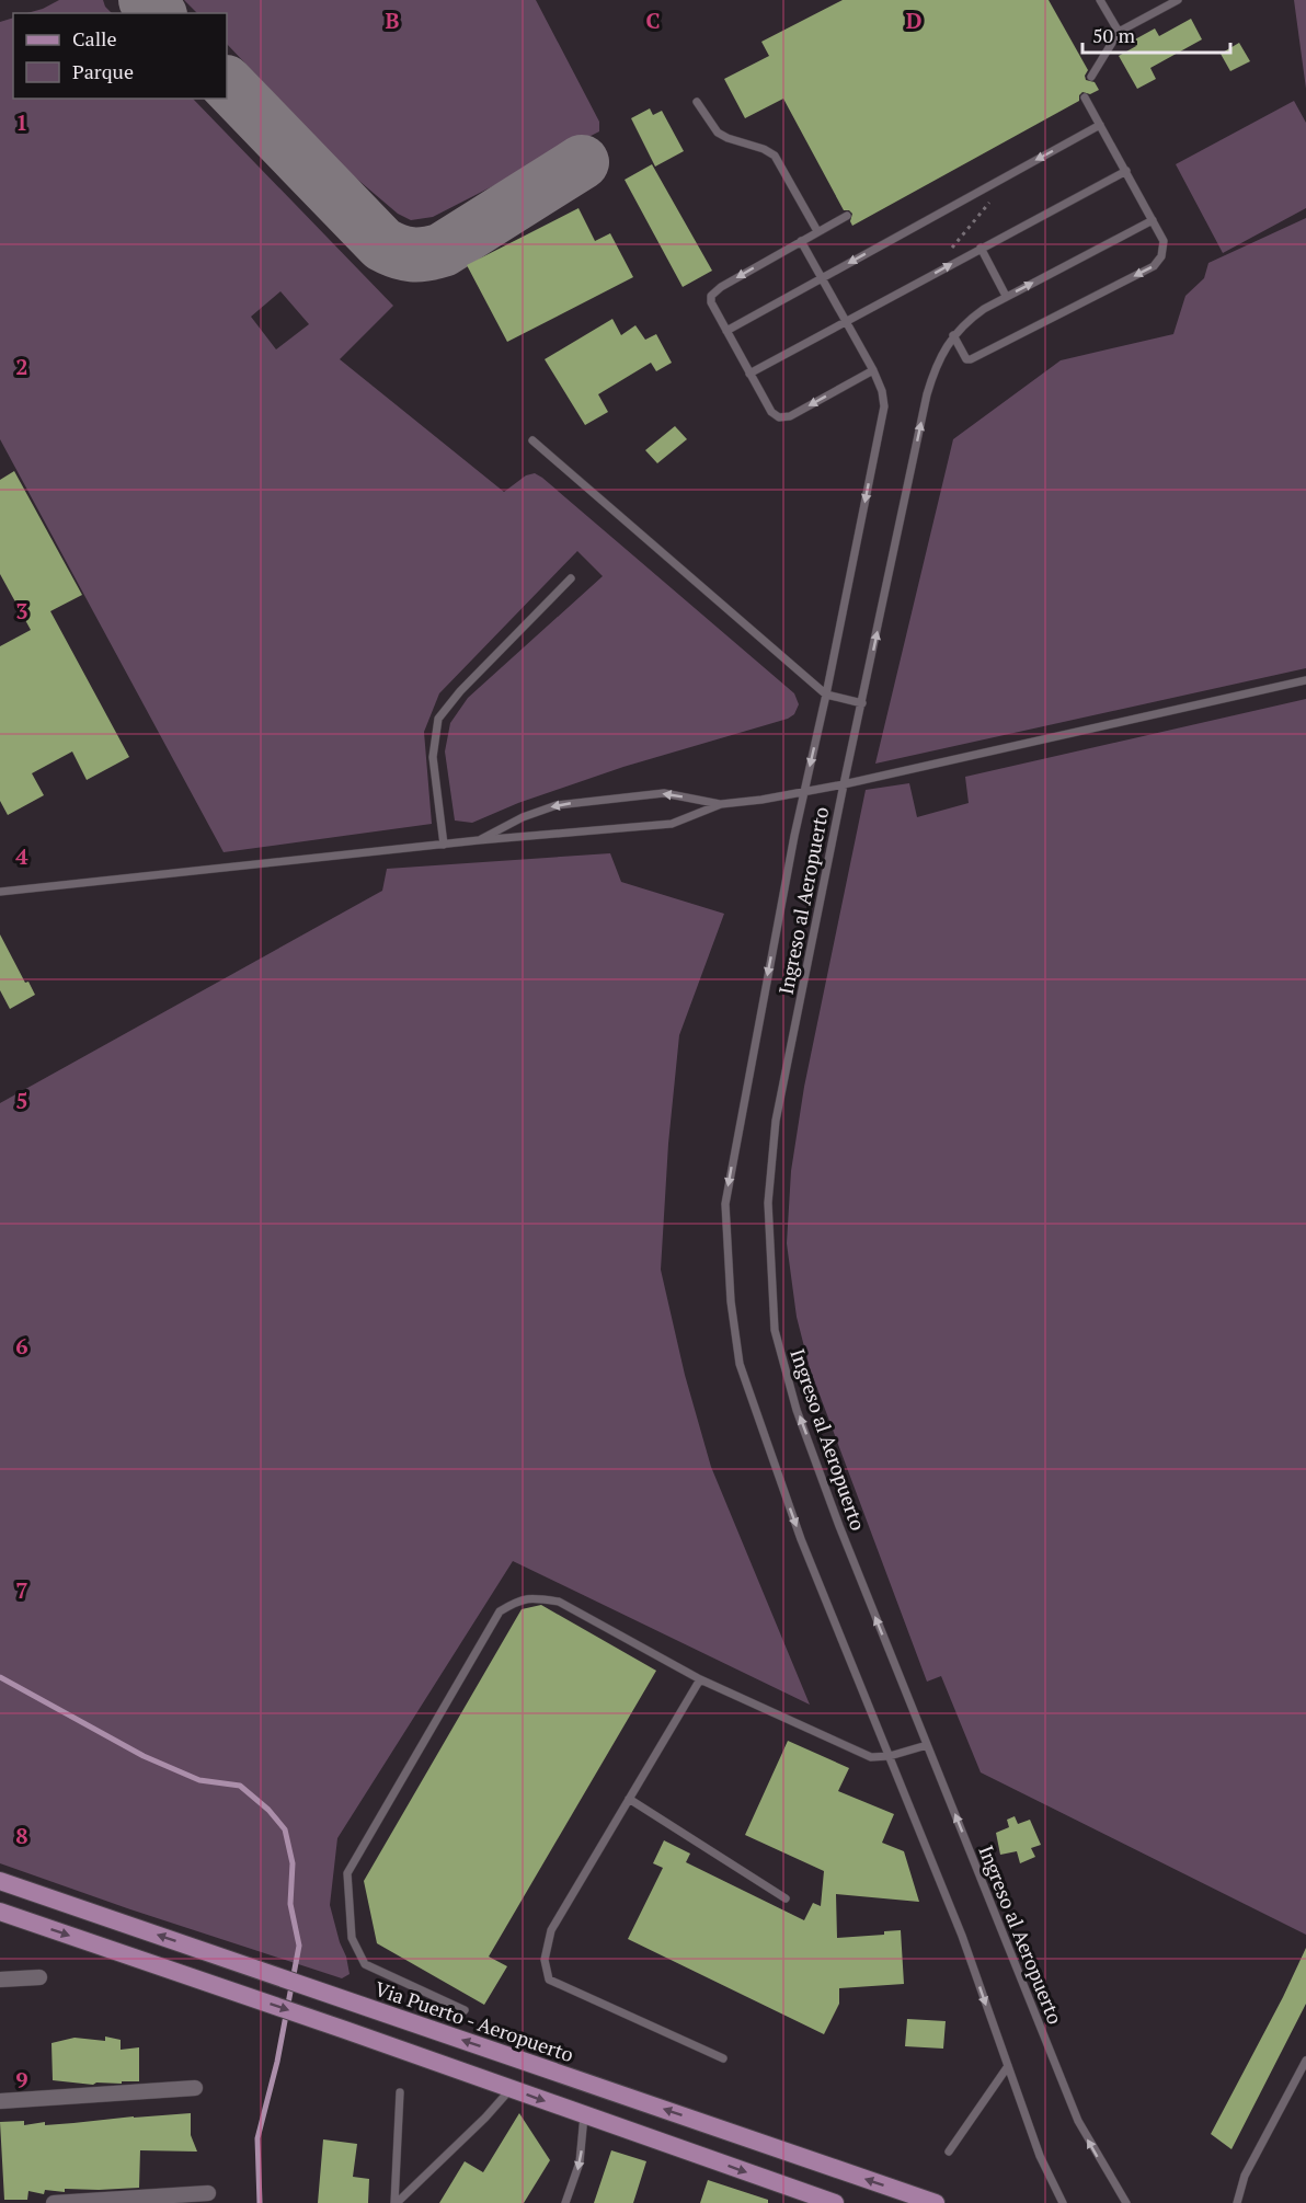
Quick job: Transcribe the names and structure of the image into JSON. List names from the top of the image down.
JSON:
{
  "streets": {
    "main road": ["Via Puerto - Aeropuerto"],
    "lane": ["Ingreso al Aeropuerto"]
  },
  "legend": ["Calle", "Parque"],
  "scale_bar": "50 m",
  "grid": {
    "columns": ["B", "C", "D"],
    "rows": [
      "1",
      "2",
      "3",
      "4",
      "5",
      "6",
      "7",
      "8",
      "9"
    ]
  }
}
